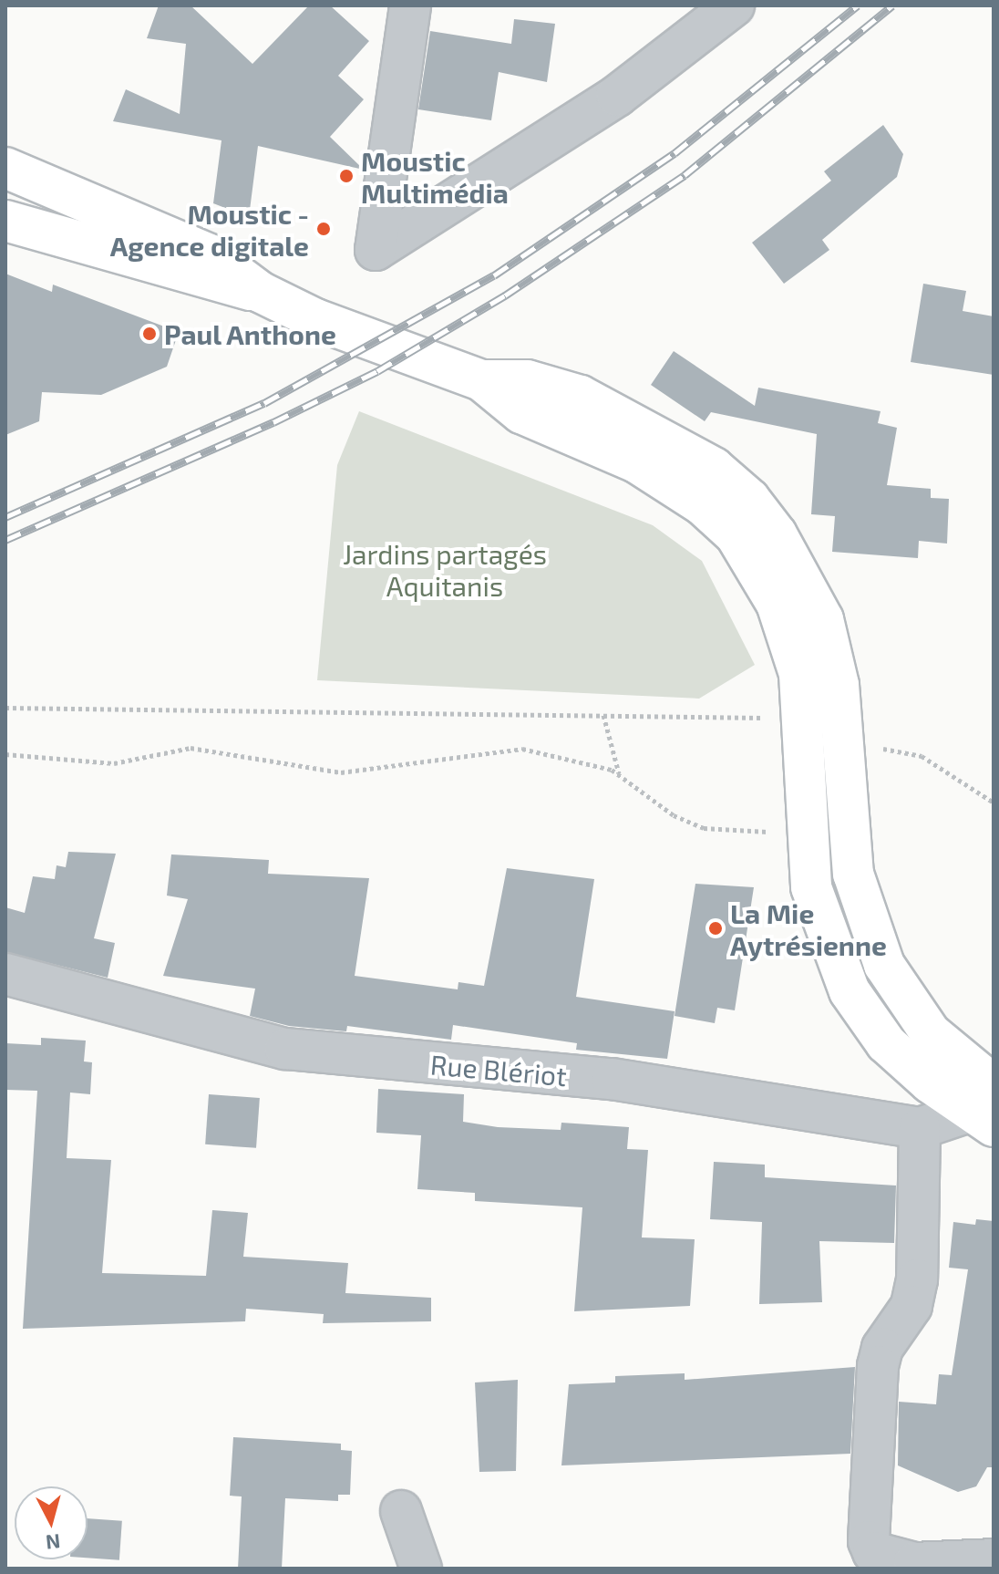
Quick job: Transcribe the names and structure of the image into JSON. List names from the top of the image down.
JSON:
{
  "streets": {
    "street": ["Rue Blériot"]
  },
  "parks": ["Jardins partagés Aquitanis"],
  "places": [
    "Moustic Multimédia",
    "Moustic - Agence digitale",
    "Paul Anthone",
    "La Mie Aytrésienne"
  ],
  "north": "bottom"
}
